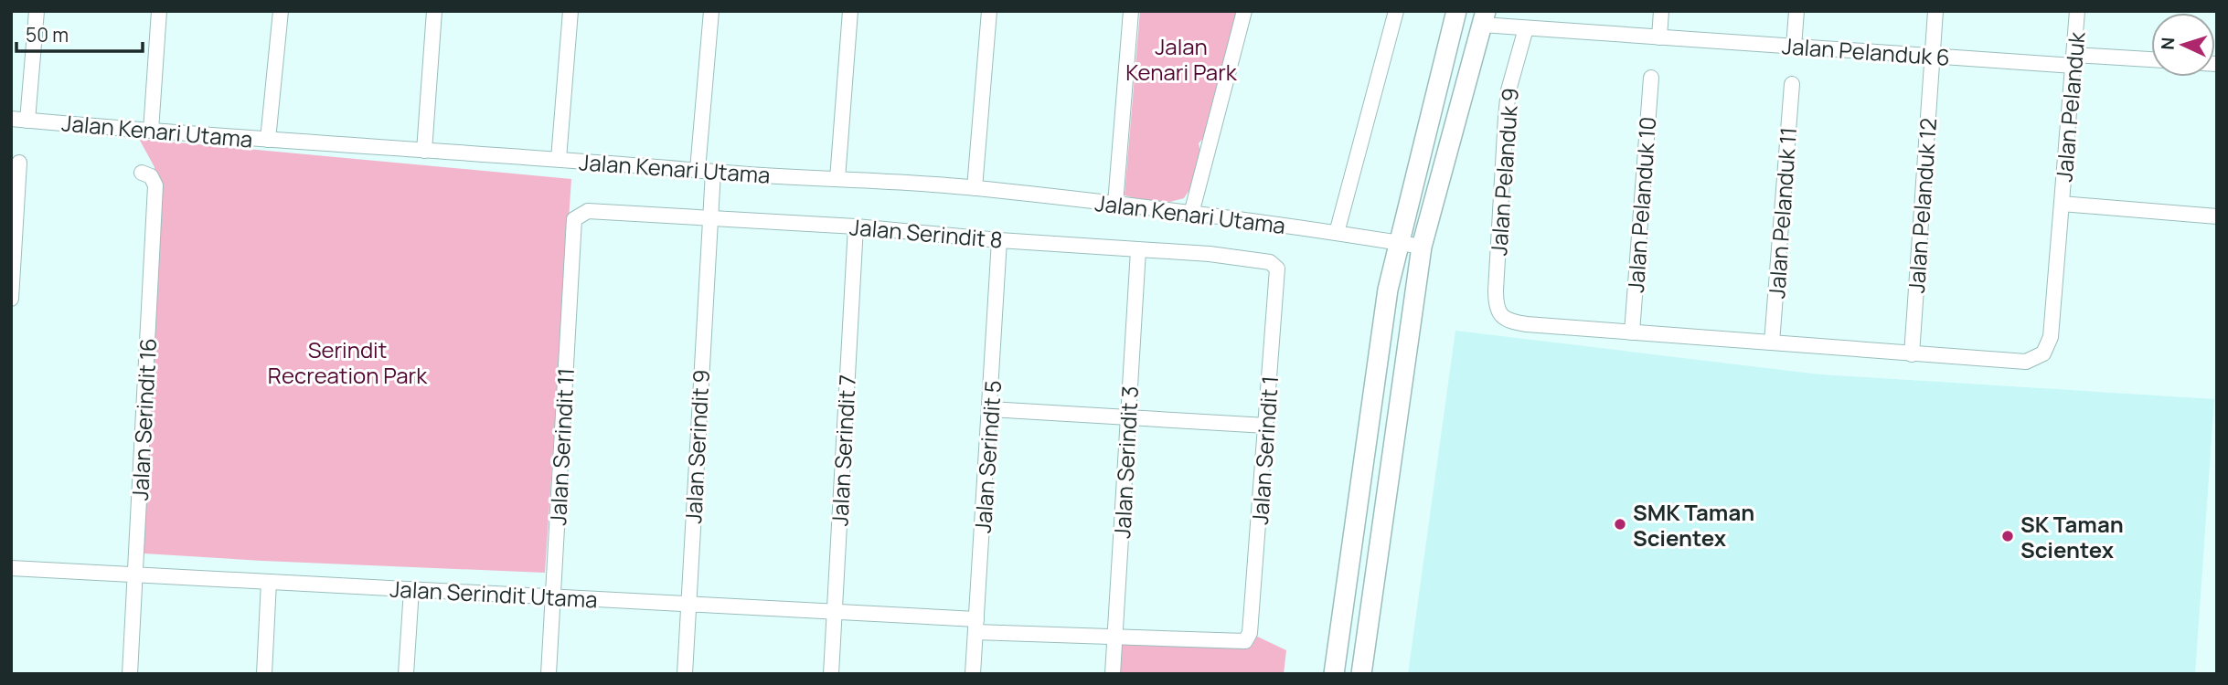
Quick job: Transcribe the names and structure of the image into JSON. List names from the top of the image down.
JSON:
{
  "streets": {
    "street": [
      "Jalan Pelanduk 6",
      "Jalan Pelanduk",
      "Jalan Kenari Utama",
      "Jalan Pelanduk 9",
      "Jalan Pelanduk 10",
      "Jalan Pelanduk 12",
      "Jalan Pelanduk 11",
      "Jalan Serindit 8",
      "Jalan Serindit 16",
      "Jalan Serindit 11",
      "Jalan Serindit 9",
      "Jalan Serindit 7",
      "Jalan Serindit 1",
      "Jalan Serindit 5",
      "Jalan Serindit 3",
      "Jalan Serindit Utama"
    ]
  },
  "crossings": [
    ["Jalan Pelanduk 6", "Jalan Pelanduk"],
    ["Jalan Pelanduk 6", "Jalan Pelanduk 9"],
    ["Jalan Pelanduk 6", "Jalan Pelanduk 12"],
    ["Jalan Pelanduk", "Jalan Pelanduk 12"],
    ["Jalan Kenari Utama", "Jalan Serindit 9"],
    ["Jalan Pelanduk 9", "Jalan Pelanduk 10"],
    ["Jalan Serindit 8", "Jalan Serindit 11"],
    ["Jalan Serindit 8", "Jalan Serindit 9"],
    ["Jalan Serindit 8", "Jalan Serindit 7"],
    ["Jalan Serindit 8", "Jalan Serindit 1"],
    ["Jalan Serindit 8", "Jalan Serindit 5"],
    ["Jalan Serindit 8", "Jalan Serindit 3"],
    ["Jalan Serindit 16", "Jalan Serindit Utama"],
    ["Jalan Serindit 11", "Jalan Serindit Utama"],
    ["Jalan Serindit 9", "Jalan Serindit Utama"],
    ["Jalan Serindit 7", "Jalan Serindit Utama"],
    ["Jalan Serindit 1", "Jalan Serindit Utama"],
    ["Jalan Serindit 5", "Jalan Serindit Utama"],
    ["Jalan Serindit 3", "Jalan Serindit Utama"]
  ],
  "parks": ["Jalan Kenari Park", "Serindit Recreation Park"],
  "places": ["SMK Taman Scientex", "SK Taman Scientex"],
  "scale_bar": "50 m",
  "north": "left"
}
